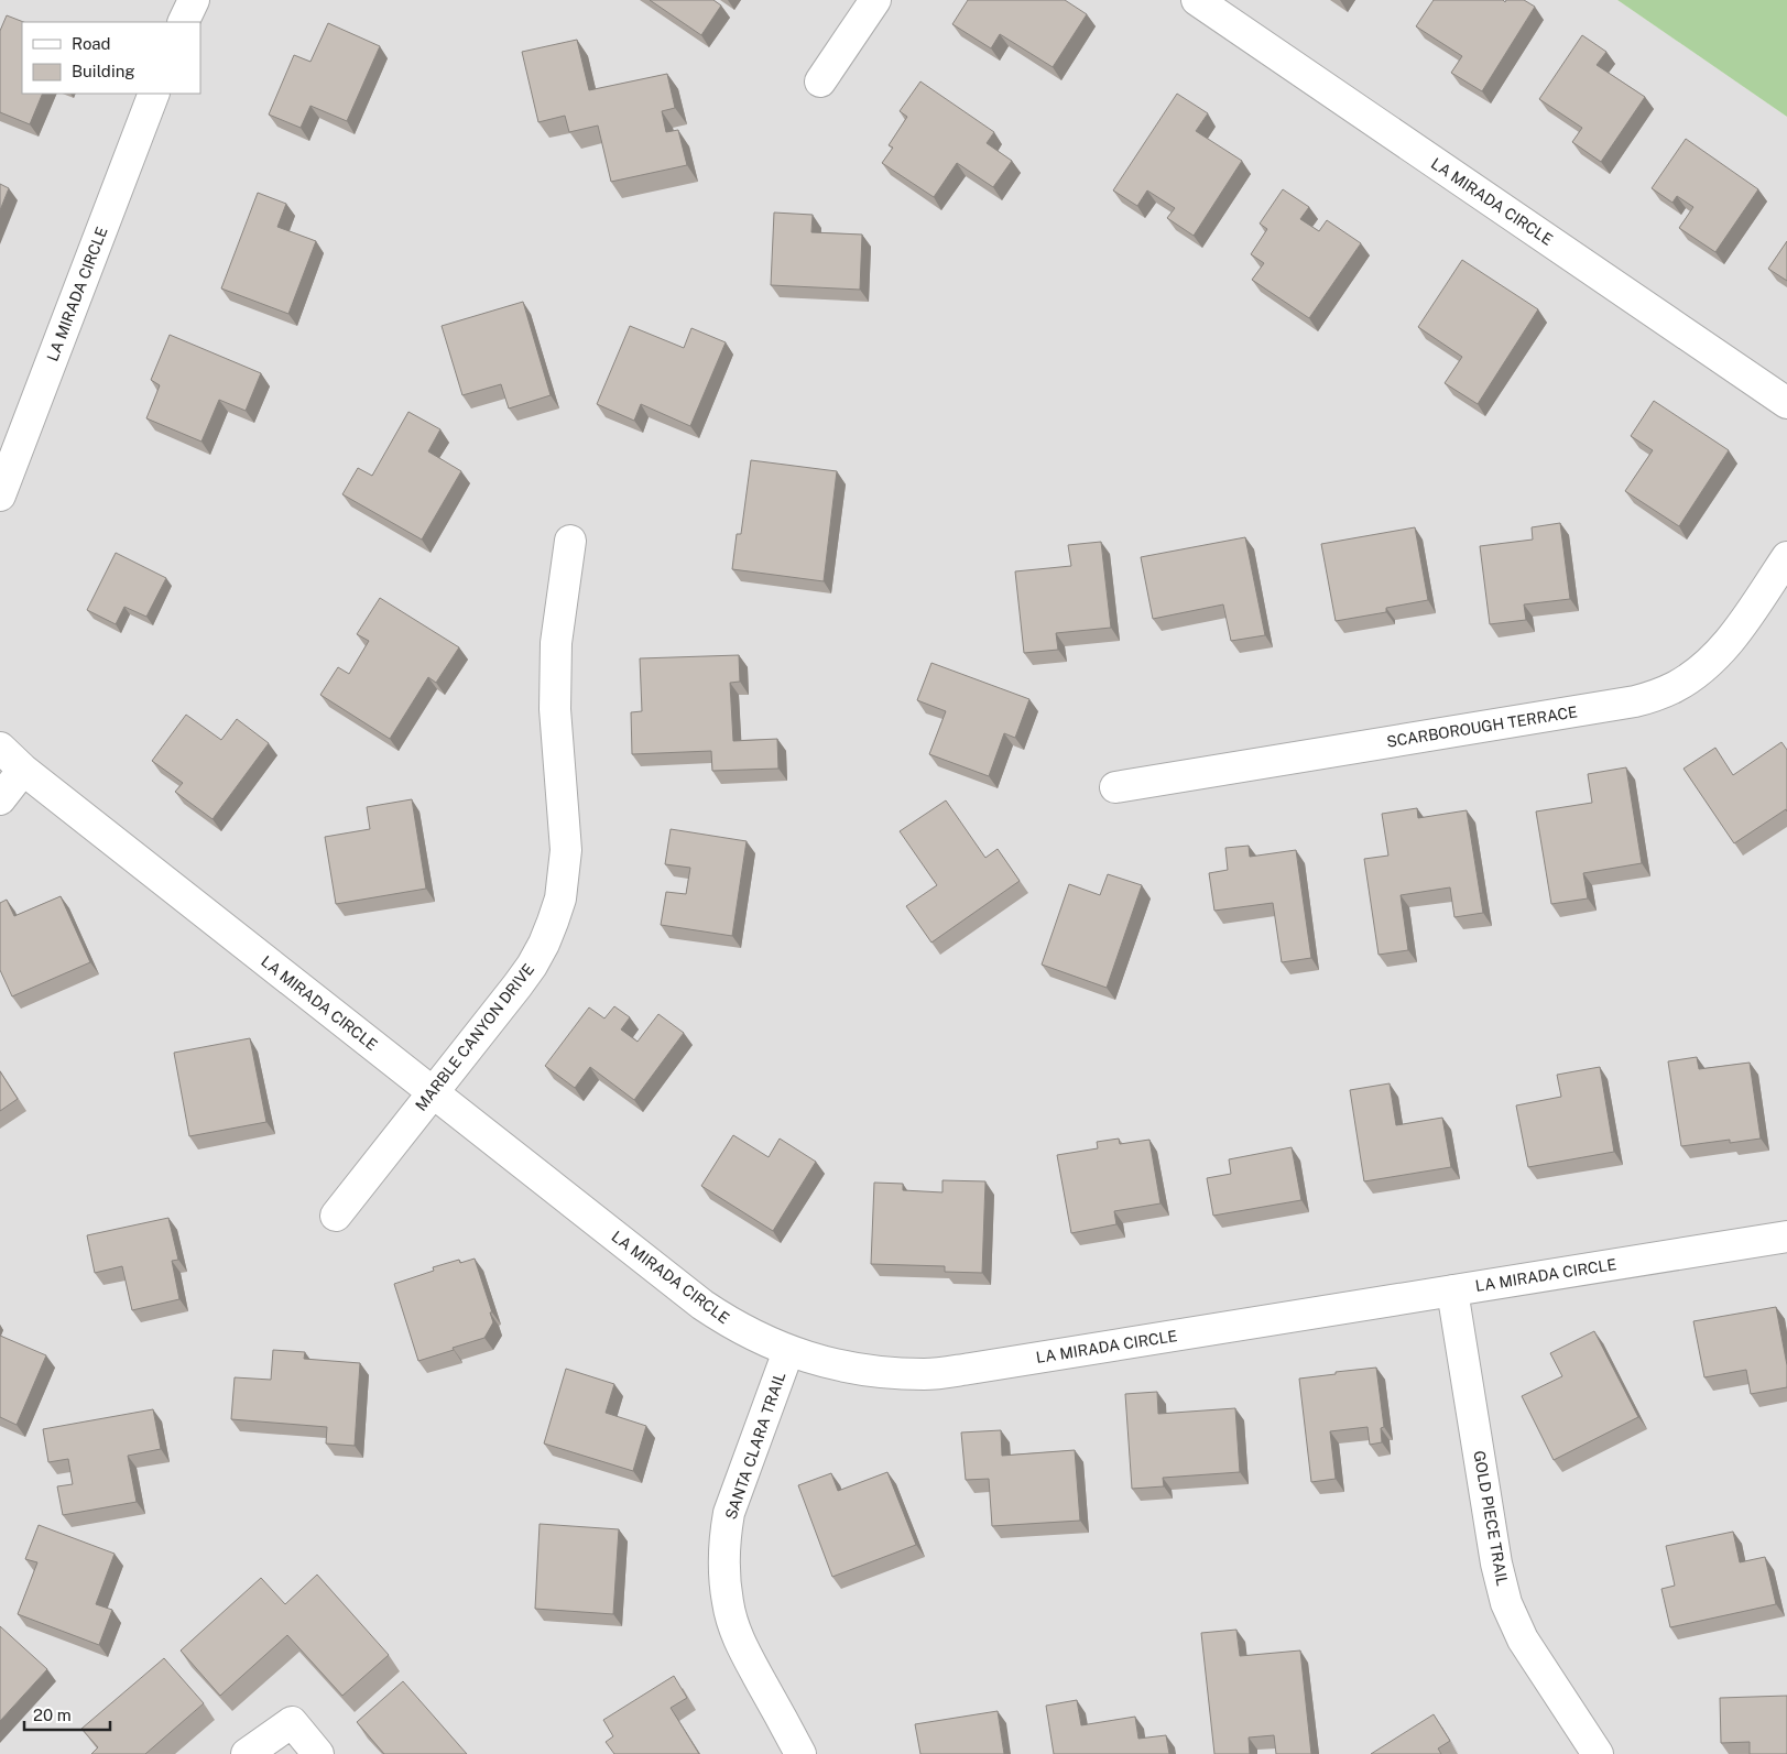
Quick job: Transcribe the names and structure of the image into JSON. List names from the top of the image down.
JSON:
{
  "streets": {
    "street": [
      "LA MIRADA CIRCLE",
      "SCARBOROUGH TERRACE",
      "MARBLE CANYON DRIVE",
      "SANTA CLARA TRAIL",
      "GOLD PIECE TRAIL"
    ]
  },
  "crossings": [
    ["LA MIRADA CIRCLE", "MARBLE CANYON DRIVE"],
    ["LA MIRADA CIRCLE", "SANTA CLARA TRAIL"],
    ["LA MIRADA CIRCLE", "GOLD PIECE TRAIL"]
  ],
  "legend": ["Road", "Building"],
  "scale_bar": "20 m"
}
